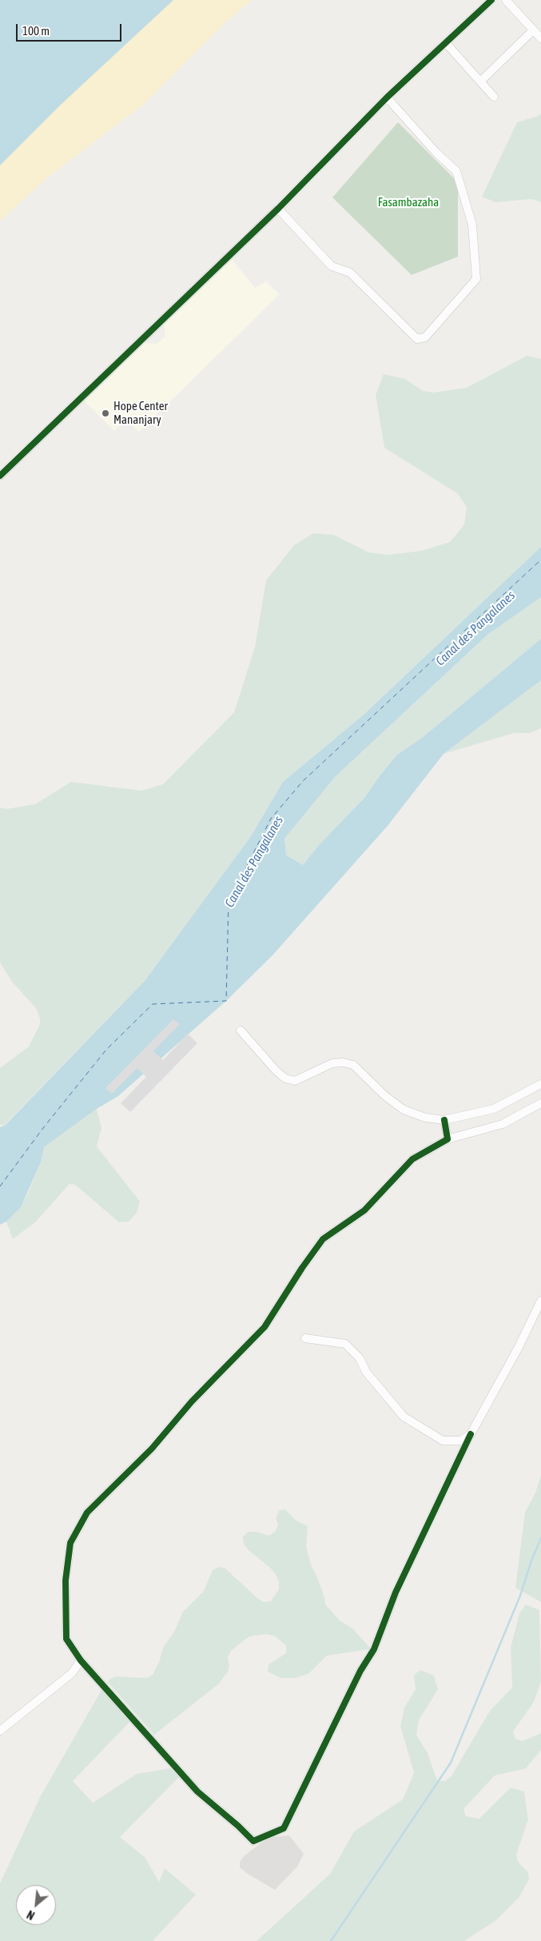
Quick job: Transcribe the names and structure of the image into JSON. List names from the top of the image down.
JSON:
{
  "water": ["Canal des Pangalanes"],
  "parks": ["Fasambazaha"],
  "places": ["Hope Center Mananjary"],
  "scale_bar": "100 m",
  "north": "bottom left"
}
